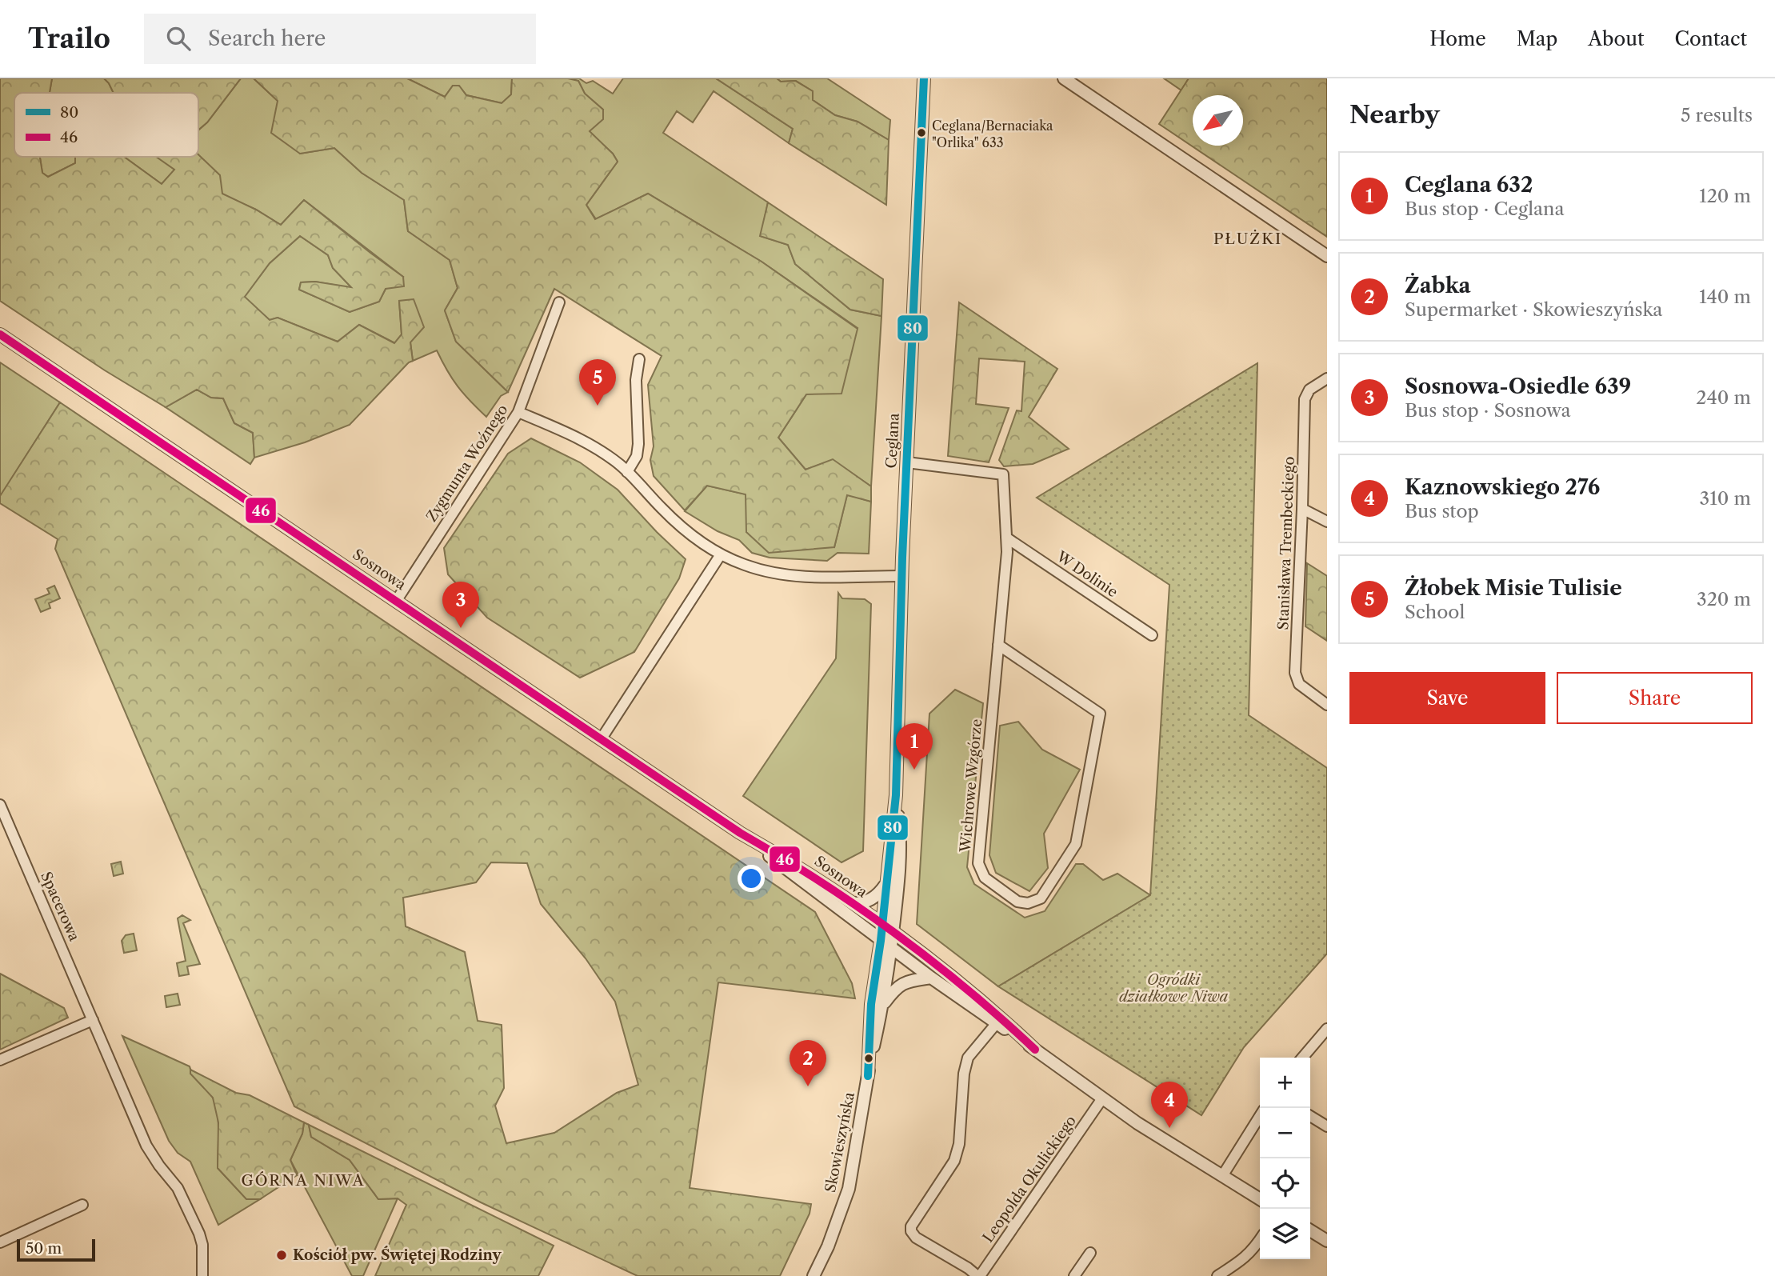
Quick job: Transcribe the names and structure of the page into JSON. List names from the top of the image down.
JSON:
{
  "streets": {
    "street": [
      "Ceglana",
      "Zygmunta Woźnego",
      "Stanisława Trembeckiego",
      "Sosnowa",
      "W Dolinie",
      "Wichrowe Wzgórze",
      "Spacerowa",
      "Skowieszyńska",
      "Leopolda Okulickiego"
    ]
  },
  "crossings": [
    ["Ceglana", "Sosnowa"],
    ["Ceglana", "Wichrowe Wzgórze"],
    ["Ceglana", "Skowieszyńska"],
    ["Zygmunta Woźnego", "Sosnowa"],
    ["Sosnowa", "Skowieszyńska"],
    ["W Dolinie", "Wichrowe Wzgórze"]
  ],
  "districts": ["PŁUŻKI", "GÓRNA NIWA"],
  "parks": ["Ogródki działkowe Niwa"],
  "places": ["Ceglana/Bernaciaka \"Orlika\" 633", "Kościół pw. Świętej Rodziny"],
  "lines": ["transit line 80", "transit line 46"],
  "legend": ["80", "46"],
  "scale_bar": "50 m",
  "north": "bottom left",
  "page": {
    "header": "Trailo",
    "search": "Search here",
    "nav": [
      "Home",
      "Map",
      "About",
      "Contact"
    ],
    "heading": ["Nearby", "5 results"],
    "list": [
      {
        "mark": "1",
        "name": "Ceglana 632",
        "note": "Bus stop · Ceglana",
        "value": "120 m"
      },
      {
        "mark": "2",
        "name": "Żabka",
        "note": "Supermarket · Skowieszyńska",
        "value": "140 m"
      },
      {
        "mark": "3",
        "name": "Sosnowa-Osiedle 639",
        "note": "Bus stop · Sosnowa",
        "value": "240 m"
      },
      {
        "mark": "4",
        "name": "Kaznowskiego 276",
        "note": "Bus stop",
        "value": "310 m"
      },
      {
        "mark": "5",
        "name": "Żłobek Misie Tulisie",
        "note": "School",
        "value": "320 m"
      }
    ],
    "pins": [
      "5",
      "3",
      "1",
      "2",
      "4"
    ],
    "buttons": ["Save", "Share"],
    "map_buttons": ["+", "−"],
    "scale": "50 m"
  }
}
